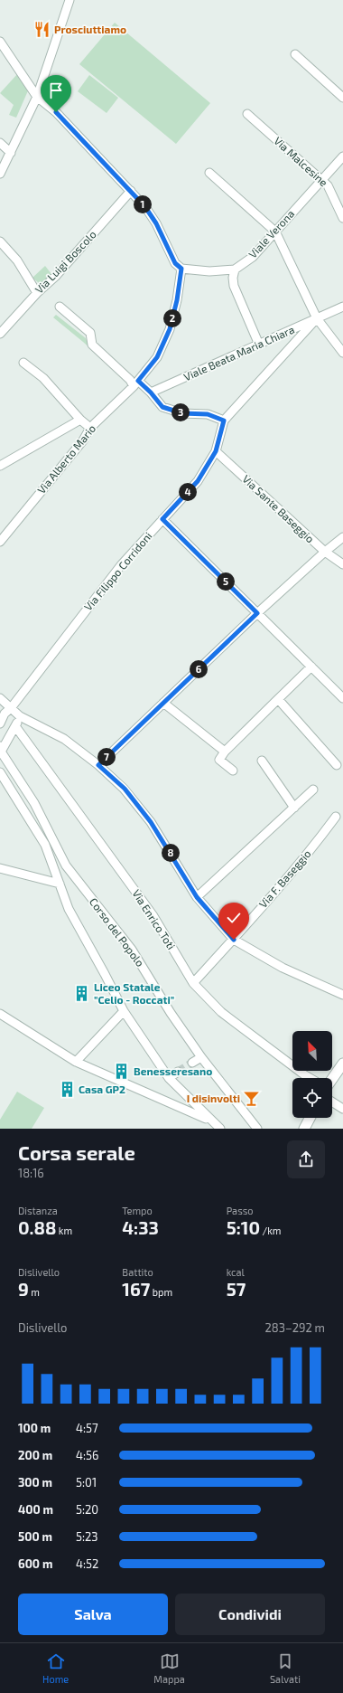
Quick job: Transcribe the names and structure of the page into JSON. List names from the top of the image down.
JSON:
{
  "streets": {
    "street": [
      "Via Malcesine",
      "Viale Verona",
      "Via Luigi Boscolo",
      "Viale Beata Maria Chiara",
      "Via Alberto Mario",
      "Via Sante Baseggio",
      "Via Filippo Corridoni",
      "Via F. Baseggio",
      "Via Enrico Toti",
      "Corso del Popolo"
    ]
  },
  "crossings": [
    ["Via Malcesine", "Viale Verona"],
    ["Viale Beata Maria Chiara", "Via Filippo Corridoni"],
    ["Via Sante Baseggio", "Via Filippo Corridoni"],
    ["Via F. Baseggio", "Via Enrico Toti"]
  ],
  "places": {
    "restaurant": ["Prosciuttiamo"],
    "building": ["Liceo Statale \"Celio - Roccati\"", "Benesseresano", "Casa GP2"],
    "bar": ["I disinvolti"]
  },
  "north": "top left",
  "page": {
    "pins": [
      "1",
      "2",
      "3",
      "4",
      "5",
      "6",
      "7",
      "8"
    ],
    "heading": ["Corsa serale", "18:16"],
    "stats": [
      ["Distanza", "0.88 km"],
      ["Tempo", "4:33"],
      ["Passo", "5:10 /km"],
      ["Dislivello", "9 m"],
      ["Battito", "167 bpm"],
      ["kcal", "57"]
    ],
    "chart": ["Dislivello", "283–292 m"],
    "list": [
      {
        "name": "100 m",
        "note": "4:57"
      },
      {
        "name": "200 m",
        "note": "4:56"
      },
      {
        "name": "300 m",
        "note": "5:01"
      },
      {
        "name": "400 m",
        "note": "5:20"
      },
      {
        "name": "500 m",
        "note": "5:23"
      },
      {
        "name": "600 m",
        "note": "4:52"
      }
    ],
    "buttons": ["Salva", "Condividi"],
    "tabs": ["Home", "Mappa", "Salvati"]
  }
}
